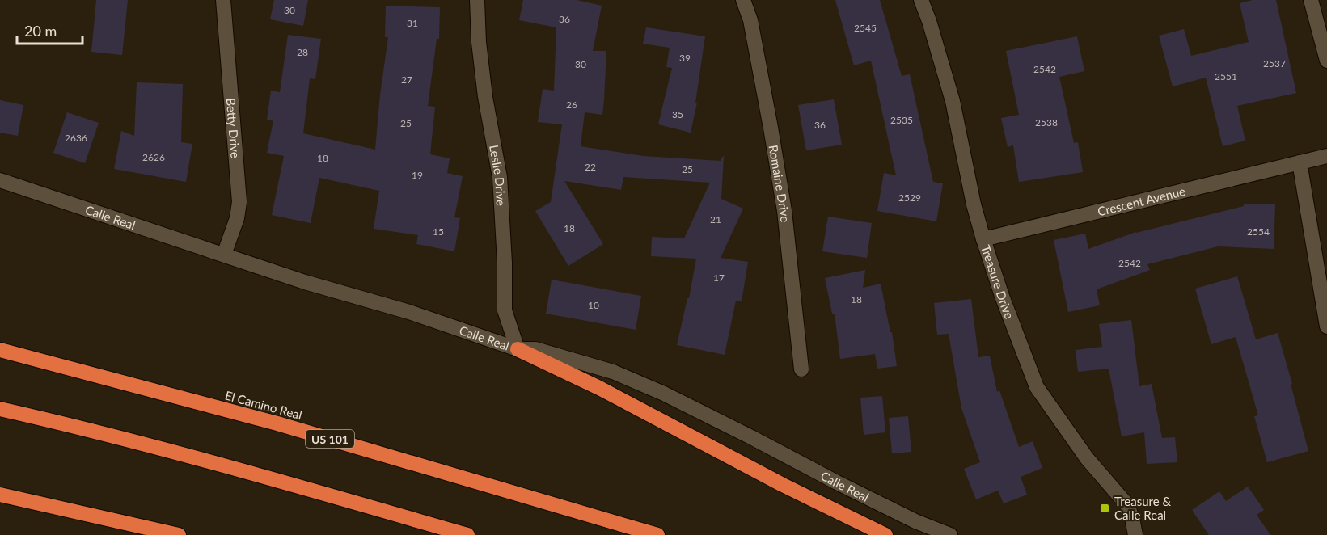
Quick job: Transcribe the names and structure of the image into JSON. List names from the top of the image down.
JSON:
{
  "streets": {
    "highway": ["El Camino Real", "US 101"],
    "street": [
      "Betty Drive",
      "Leslie Drive",
      "Romaine Drive",
      "Crescent Avenue",
      "Calle Real",
      "Treasure Drive"
    ]
  },
  "crossings": [
    ["Betty Drive", "Calle Real"],
    ["Leslie Drive", "Calle Real"],
    ["Crescent Avenue", "Treasure Drive"]
  ],
  "places": {
    "transit": ["Treasure & Calle Real"]
  },
  "house_numbers": [
    "30",
    "36",
    "31",
    "2545",
    "28",
    "39",
    "2537",
    "30",
    "2542",
    "2551",
    "27",
    "26",
    "35",
    "2535",
    "2538",
    "25",
    "36",
    "2636",
    "2626",
    "18",
    "22",
    "25",
    "19",
    "2529",
    "21",
    "18",
    "15",
    "2554",
    "2542",
    "17",
    "18",
    "10"
  ],
  "scale_bar": "20 m"
}
